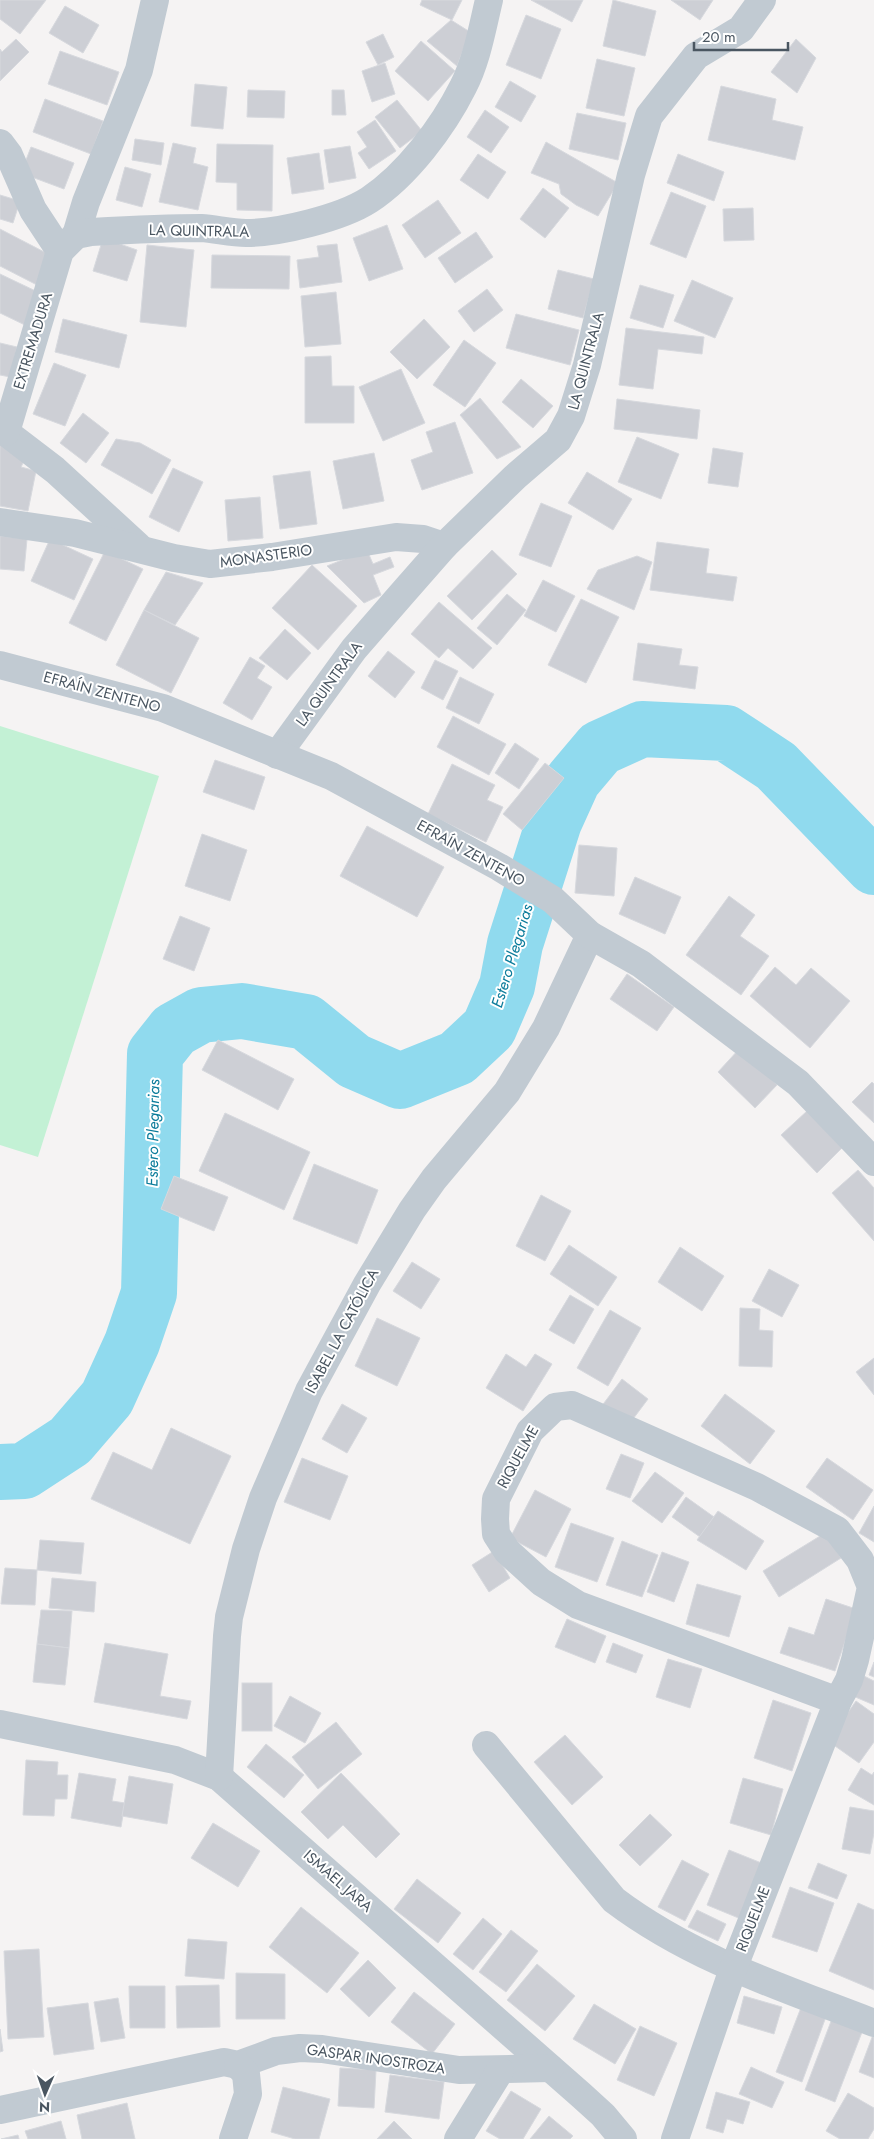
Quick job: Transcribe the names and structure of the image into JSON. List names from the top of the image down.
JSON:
{
  "streets": {
    "street": [
      "LA QUINTRALA",
      "EXTREMADURA",
      "MONASTERIO",
      "EFRAÍN ZENTENO",
      "ISABEL LA CATÓLICA",
      "RIQUELME",
      "ISMAEL JARA",
      "GASPAR INOSTROZA"
    ]
  },
  "crossings": [
    ["LA QUINTRALA", "EXTREMADURA"],
    ["LA QUINTRALA", "MONASTERIO"],
    ["LA QUINTRALA", "EFRAÍN ZENTENO"],
    ["EFRAÍN ZENTENO", "ISABEL LA CATÓLICA"],
    ["ISABEL LA CATÓLICA", "ISMAEL JARA"],
    ["ISMAEL JARA", "GASPAR INOSTROZA"]
  ],
  "water": ["Estero Plegarias"],
  "scale_bar": "20 m",
  "north": "bottom"
}
